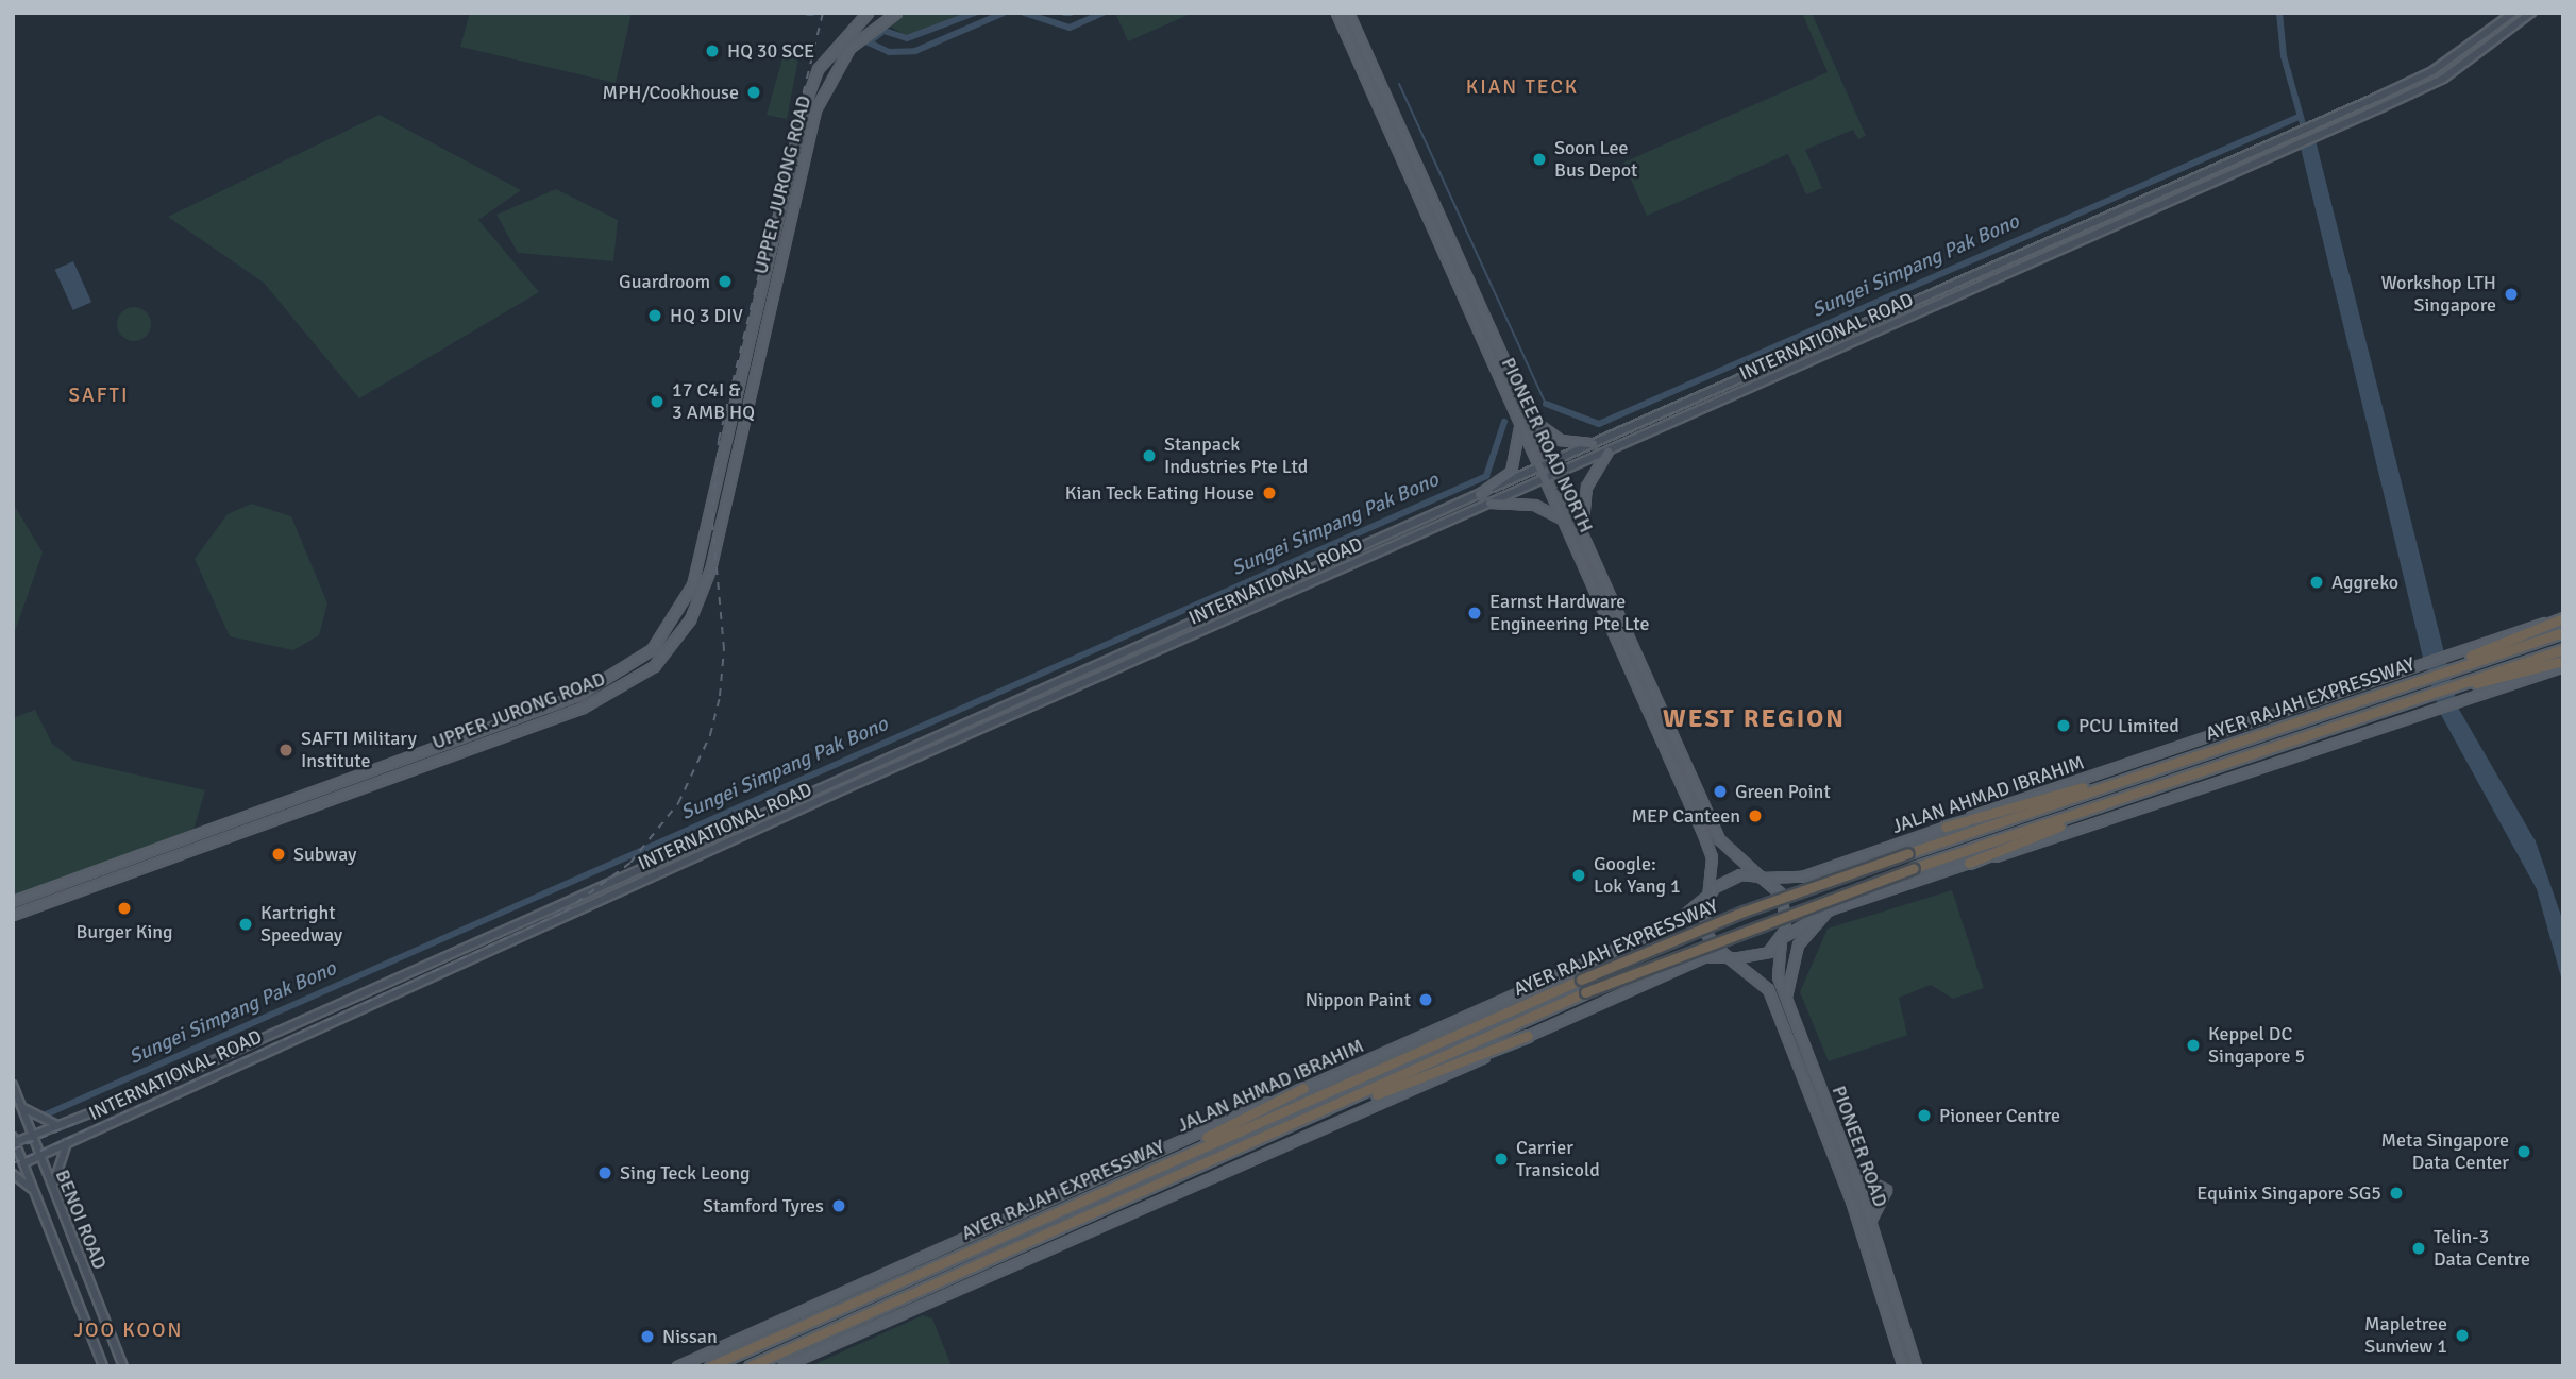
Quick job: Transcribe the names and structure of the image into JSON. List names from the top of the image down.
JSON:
{
  "streets": {
    "highway": ["AYER RAJAH EXPRESSWAY"],
    "main road": [
      "UPPER JURONG ROAD",
      "INTERNATIONAL ROAD",
      "PIONEER ROAD NORTH",
      "JALAN AHMAD IBRAHIM",
      "PIONEER ROAD",
      "BENOI ROAD"
    ]
  },
  "crossings": [
    ["INTERNATIONAL ROAD", "PIONEER ROAD NORTH"],
    ["INTERNATIONAL ROAD", "BENOI ROAD"],
    ["PIONEER ROAD NORTH", "JALAN AHMAD IBRAHIM"],
    ["PIONEER ROAD NORTH", "PIONEER ROAD"],
    ["JALAN AHMAD IBRAHIM", "PIONEER ROAD"]
  ],
  "districts": [
    "KIAN TECK",
    "SAFTI",
    "WEST REGION",
    "JOO KOON"
  ],
  "water": ["Sungei Simpang Pak Bono"],
  "places": [
    "HQ 30 SCE",
    "MPH/Cookhouse",
    "Soon Lee Bus Depot",
    "Guardroom",
    "Workshop LTH Singapore",
    "HQ 3 DIV",
    "17 C4I & 3 AMB HQ",
    "Stanpack Industries Pte Ltd",
    "Kian Teck Eating House",
    "Aggreko",
    "Earnst Hardware Engineering Pte Lte",
    "PCU Limited",
    "SAFTI Military Institute",
    "Green Point",
    "MEP Canteen",
    "Subway",
    "Google: Lok Yang 1",
    "Burger King",
    "Kartright Speedway",
    "Nippon Paint",
    "Keppel DC Singapore 5",
    "Pioneer Centre",
    "Meta Singapore Data Center",
    "Carrier Transicold",
    "Sing Teck Leong",
    "Equinix Singapore SG5",
    "Stamford Tyres",
    "Telin-3 Data Centre",
    "Mapletree Sunview 1",
    "Nissan"
  ]
}
